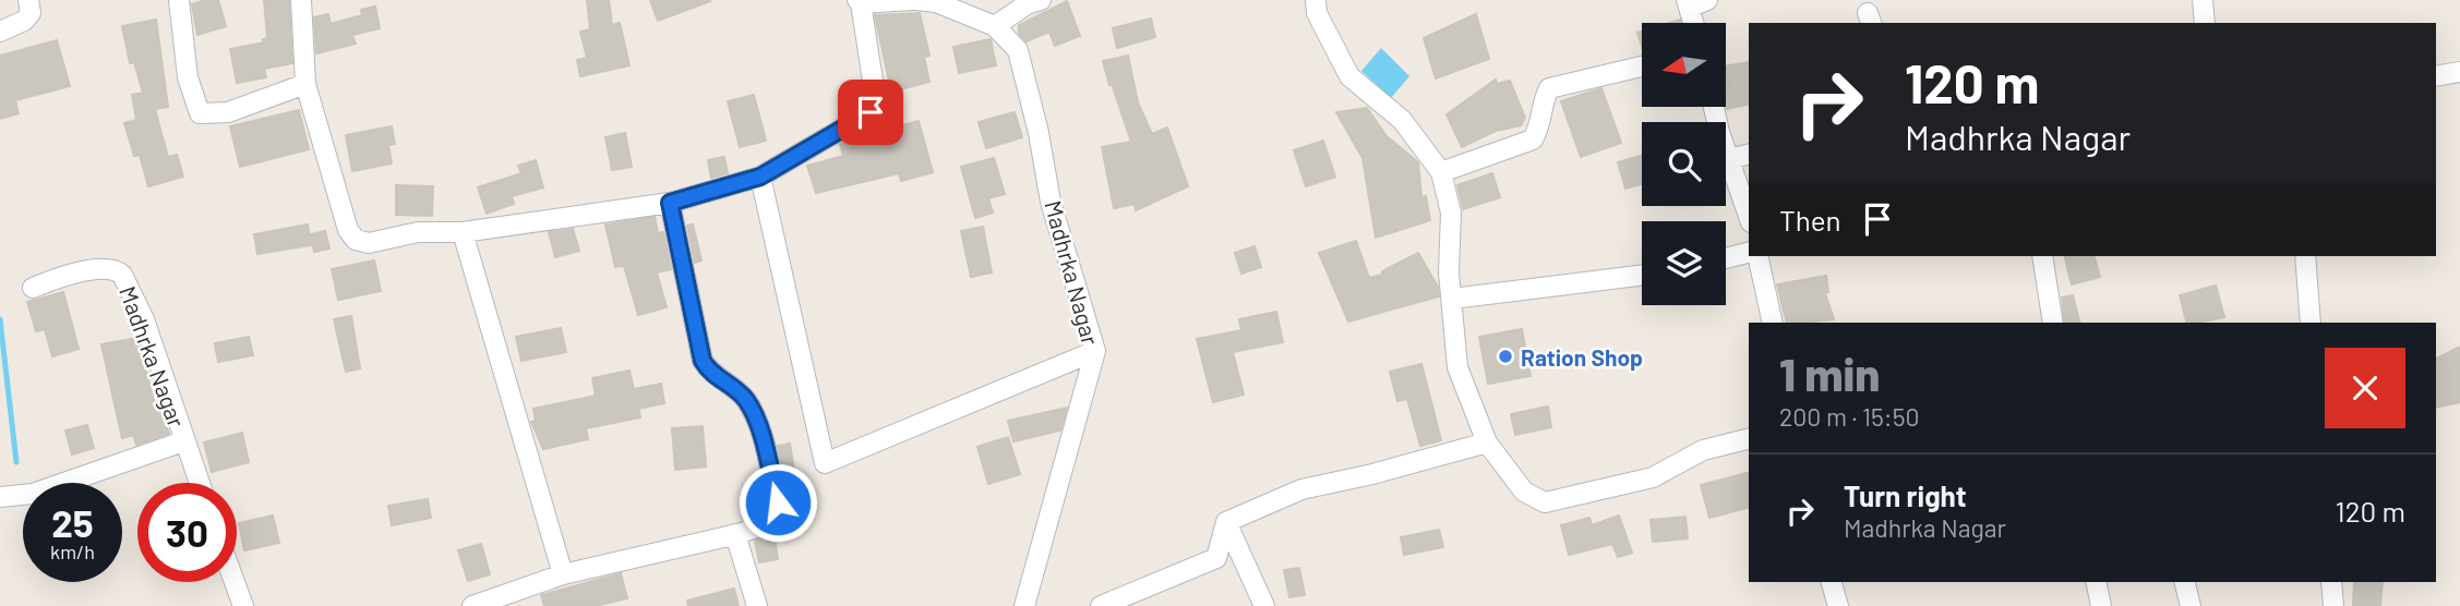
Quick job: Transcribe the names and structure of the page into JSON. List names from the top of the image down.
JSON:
{
  "streets": {
    "street": ["Madhrka Nagar"]
  },
  "places": ["Ration Shop"],
  "north": "left",
  "page": {
    "turn": ["120 m", "Madhrka Nagar"],
    "then": "Then",
    "heading": ["1 min", "200 m · 15:50"],
    "list": [
      {
        "name": "Turn right",
        "note": "Madhrka Nagar",
        "value": "120 m"
      }
    ],
    "speed": "25 km/h",
    "limit": "30"
  }
}
